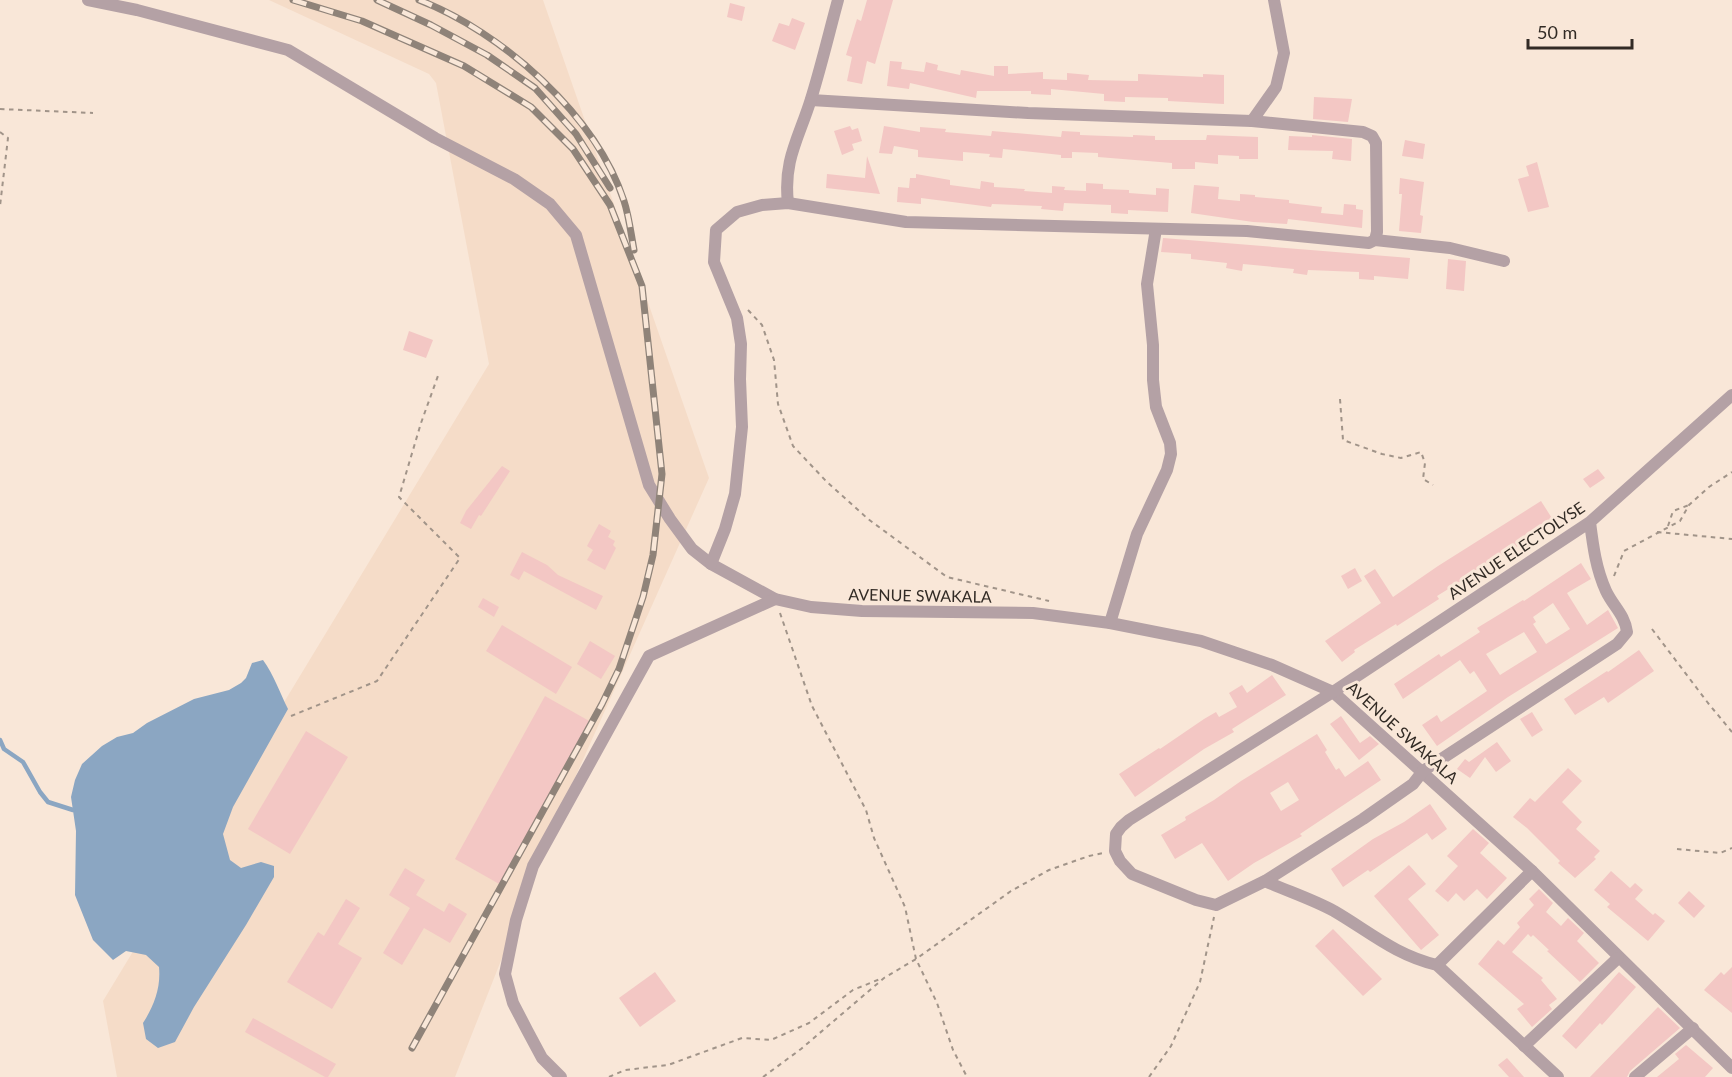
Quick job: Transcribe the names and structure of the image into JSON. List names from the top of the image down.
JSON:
{
  "streets": {
    "street": ["AVENUE ELECTOLYSE", "AVENUE SWAKALA"]
  },
  "crossings": [
    ["AVENUE ELECTOLYSE", "AVENUE SWAKALA"]
  ],
  "scale_bar": "50 m"
}
